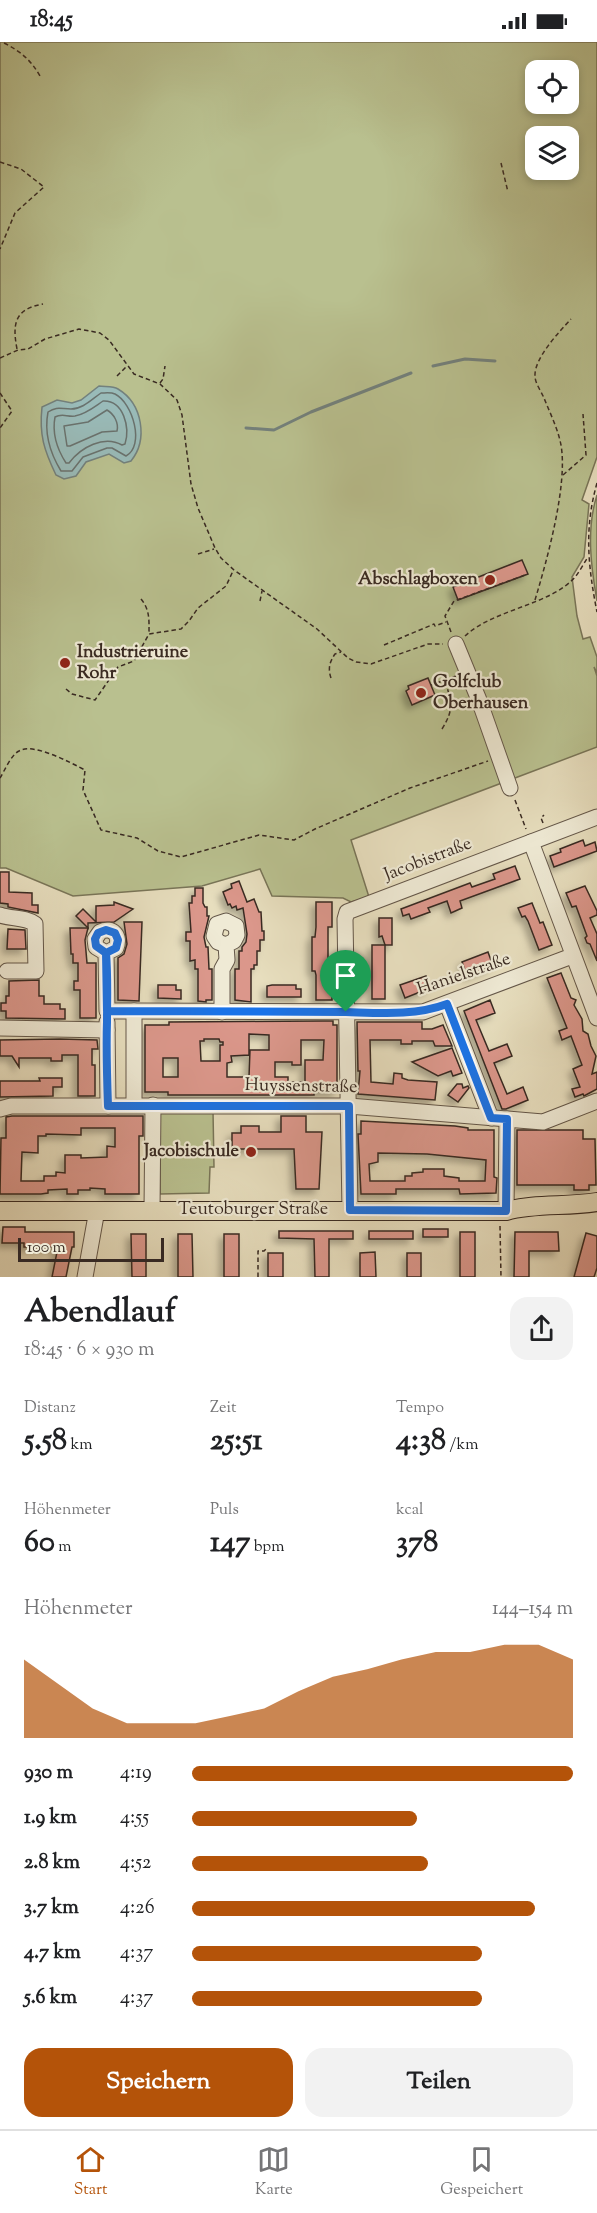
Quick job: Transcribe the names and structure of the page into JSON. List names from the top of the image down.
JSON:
{
  "streets": {
    "main road": ["Teutoburger Straße"],
    "street": ["Jacobistraße", "Hanielstraße", "Huyssenstraße"]
  },
  "crossings": [
    ["Jacobistraße", "Hanielstraße"]
  ],
  "places": [
    "Abschlagboxen",
    "Industrieruine Rohr",
    "Golfclub Oberhausen",
    "Jacobischule"
  ],
  "scale_bar": "100 m",
  "page": {
    "status": "18:45",
    "scale": "100 m",
    "heading": ["Abendlauf", "18:45 · 6 × 930 m"],
    "stats": [
      ["Distanz", "5.58 km"],
      ["Zeit", "25:51"],
      ["Tempo", "4:38 /km"],
      ["Höhenmeter", "60 m"],
      ["Puls", "147 bpm"],
      ["kcal", "378"]
    ],
    "chart": ["Höhenmeter", "144–154 m"],
    "list": [
      {
        "name": "930 m",
        "note": "4:19"
      },
      {
        "name": "1.9 km",
        "note": "4:55"
      },
      {
        "name": "2.8 km",
        "note": "4:52"
      },
      {
        "name": "3.7 km",
        "note": "4:26"
      },
      {
        "name": "4.7 km",
        "note": "4:37"
      },
      {
        "name": "5.6 km",
        "note": "4:37"
      }
    ],
    "buttons": ["Speichern", "Teilen"],
    "tabs": ["Start", "Karte", "Gespeichert"]
  }
}
